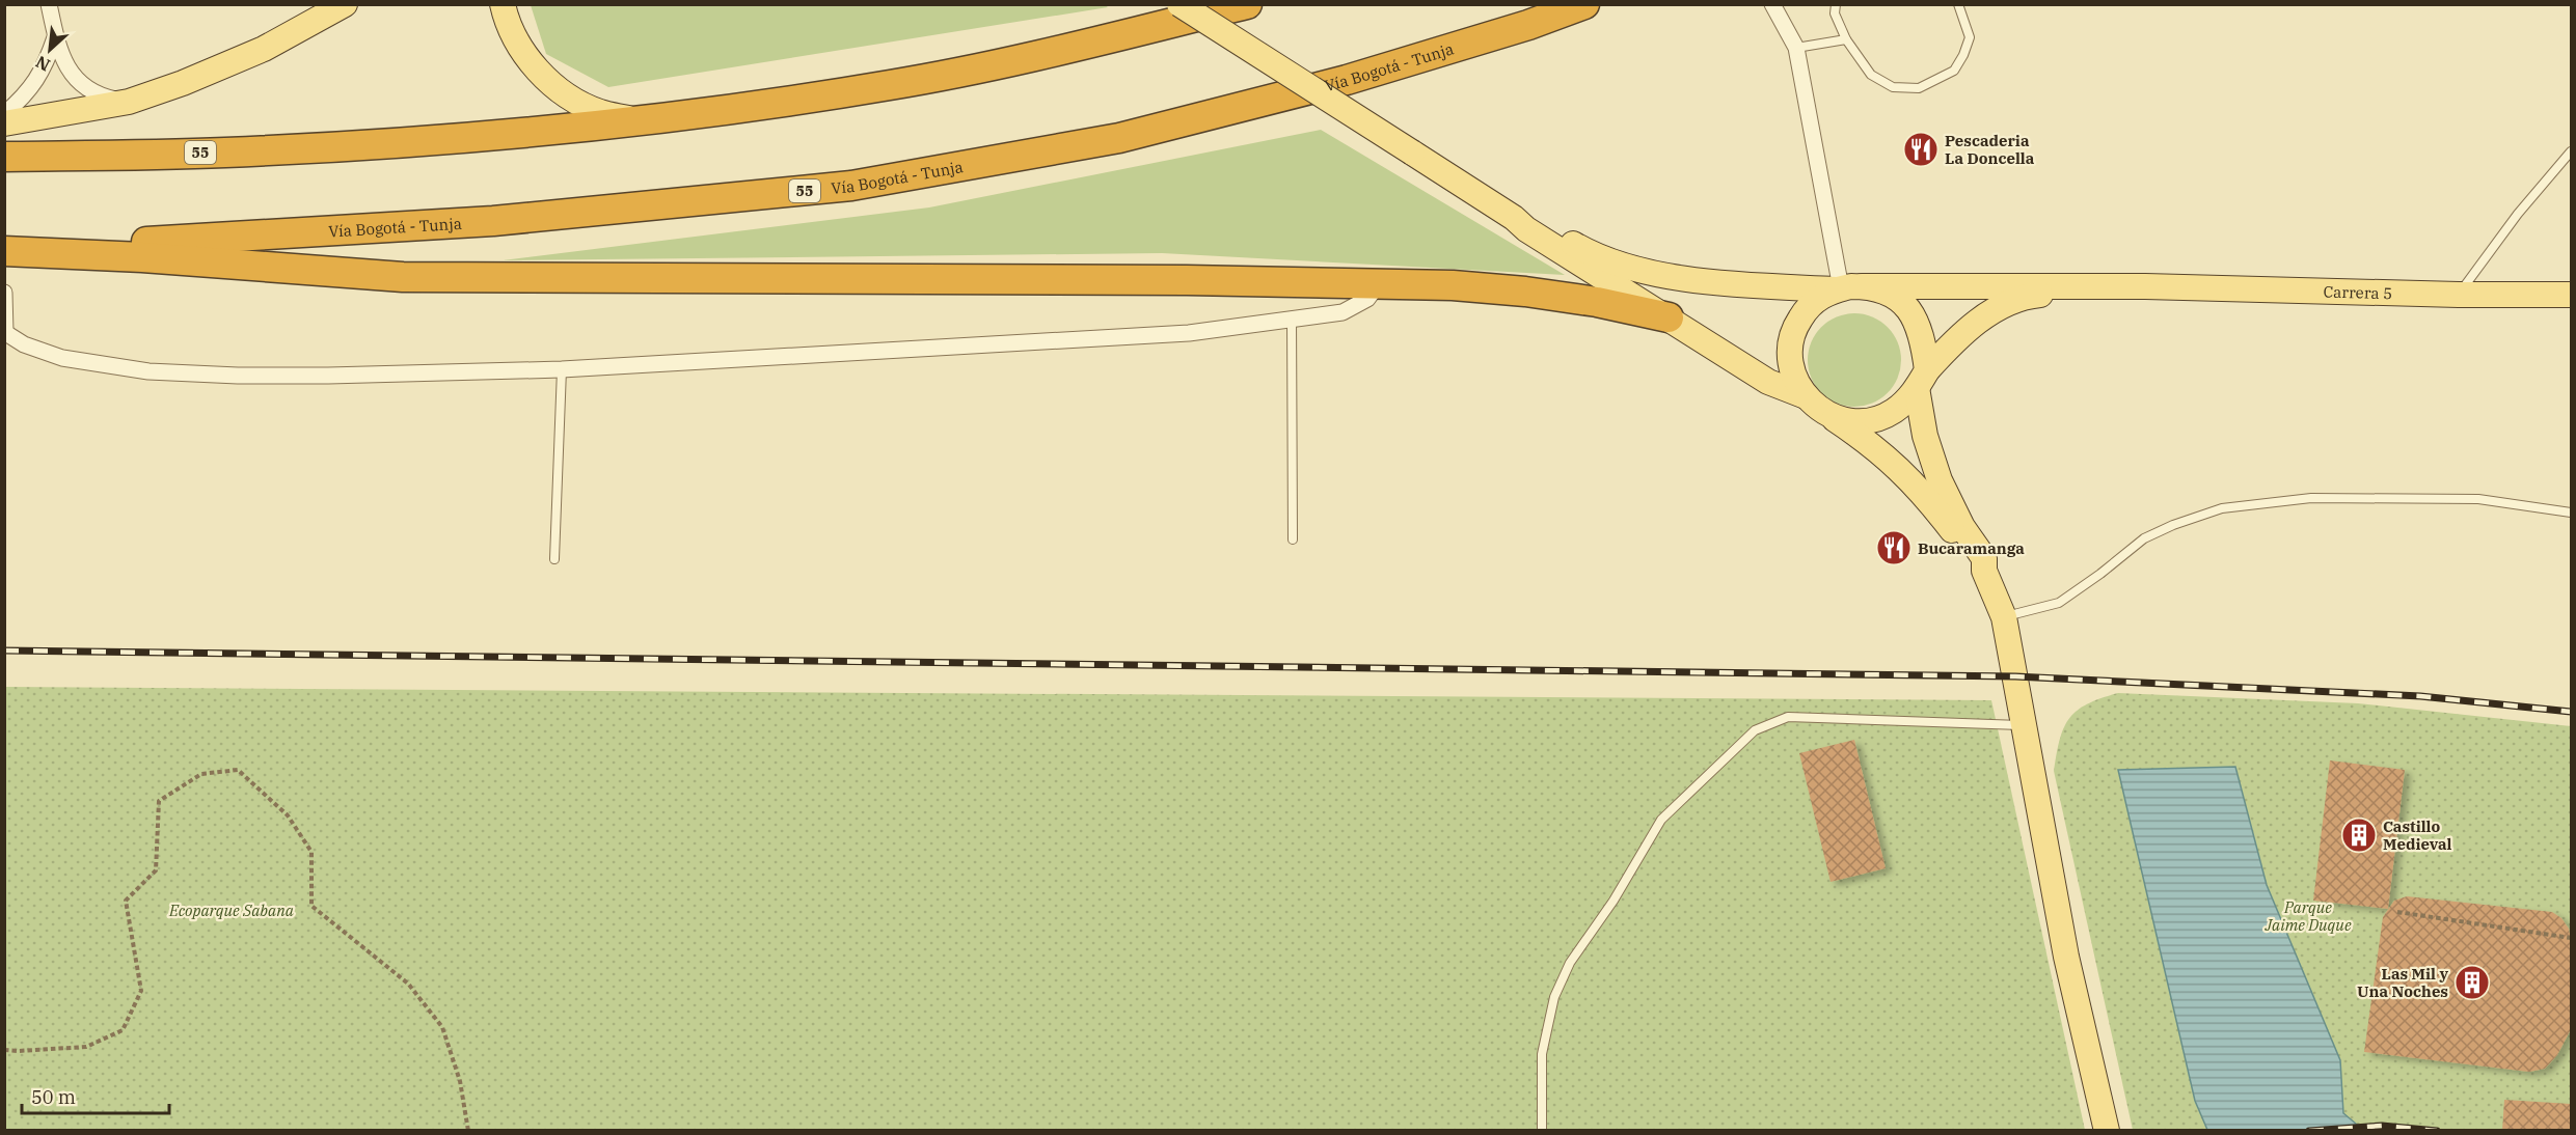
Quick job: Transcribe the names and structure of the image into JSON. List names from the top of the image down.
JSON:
{
  "streets": {
    "highway": ["Vía Bogotá - Tunja", "55"],
    "main road": ["Carrera 5"]
  },
  "parks": ["Parque Jaime Duque", "Ecoparque Sabana"],
  "places": {
    "restaurant": ["Pescaderia La Doncella", "Bucaramanga"],
    "building": ["Castillo Medieval", "Las Mil y Una Noches"]
  },
  "scale_bar": "50 m",
  "north": "bottom left"
}
